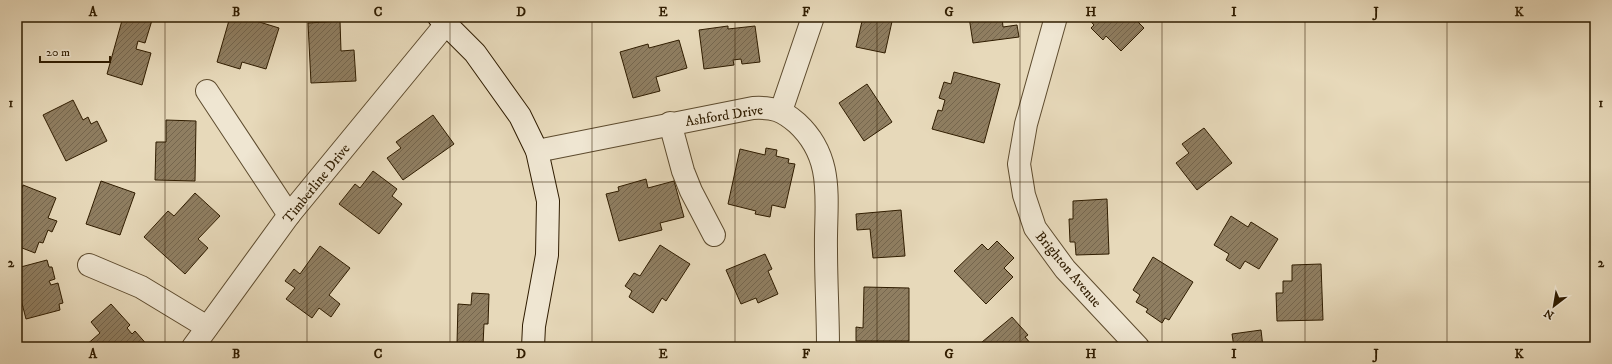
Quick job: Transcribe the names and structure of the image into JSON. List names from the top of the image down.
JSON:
{
  "streets": {
    "street": ["Ashford Drive", "Timberline Drive", "Brighton Avenue"]
  },
  "crossings": [
    ["Ashford Drive", "Timberline Drive"]
  ],
  "scale_bar": "20 m",
  "north": "bottom left",
  "grid": {
    "columns": [
      "A",
      "B",
      "C",
      "D",
      "E",
      "F",
      "G",
      "H",
      "I",
      "J",
      "K"
    ],
    "rows": ["1", "2"]
  }
}
